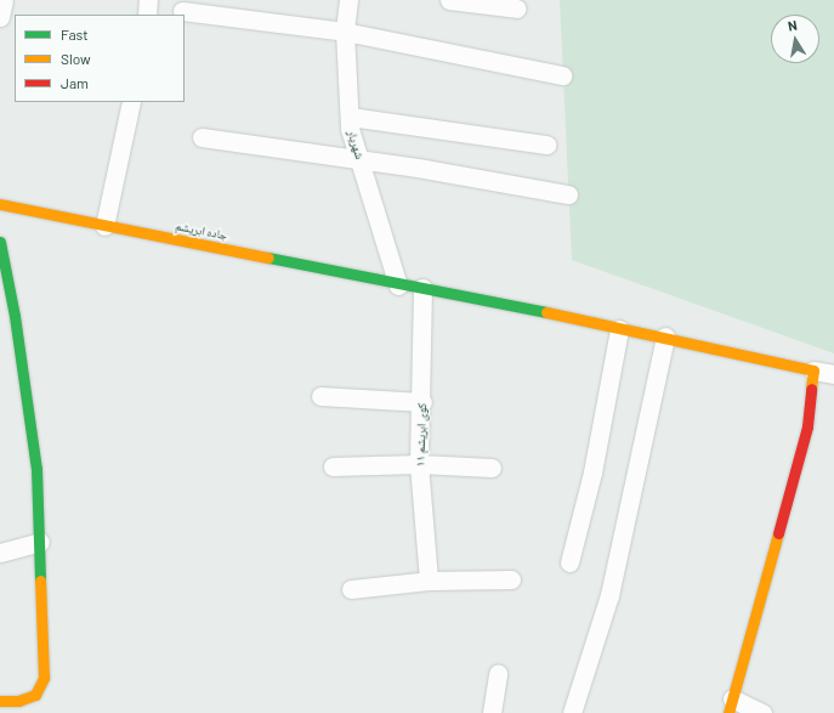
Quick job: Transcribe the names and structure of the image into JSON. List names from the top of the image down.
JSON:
{
  "streets": {
    "street": ["شهریار", "جاده ابریشم", "کوی ابریشم ۱۱"]
  },
  "crossings": [
    ["شهریار", "جاده ابریشم"],
    ["جاده ابریشم", "کوی ابریشم ۱۱"]
  ],
  "legend": ["Fast", "Slow", "Jam"],
  "north": "top"
}
